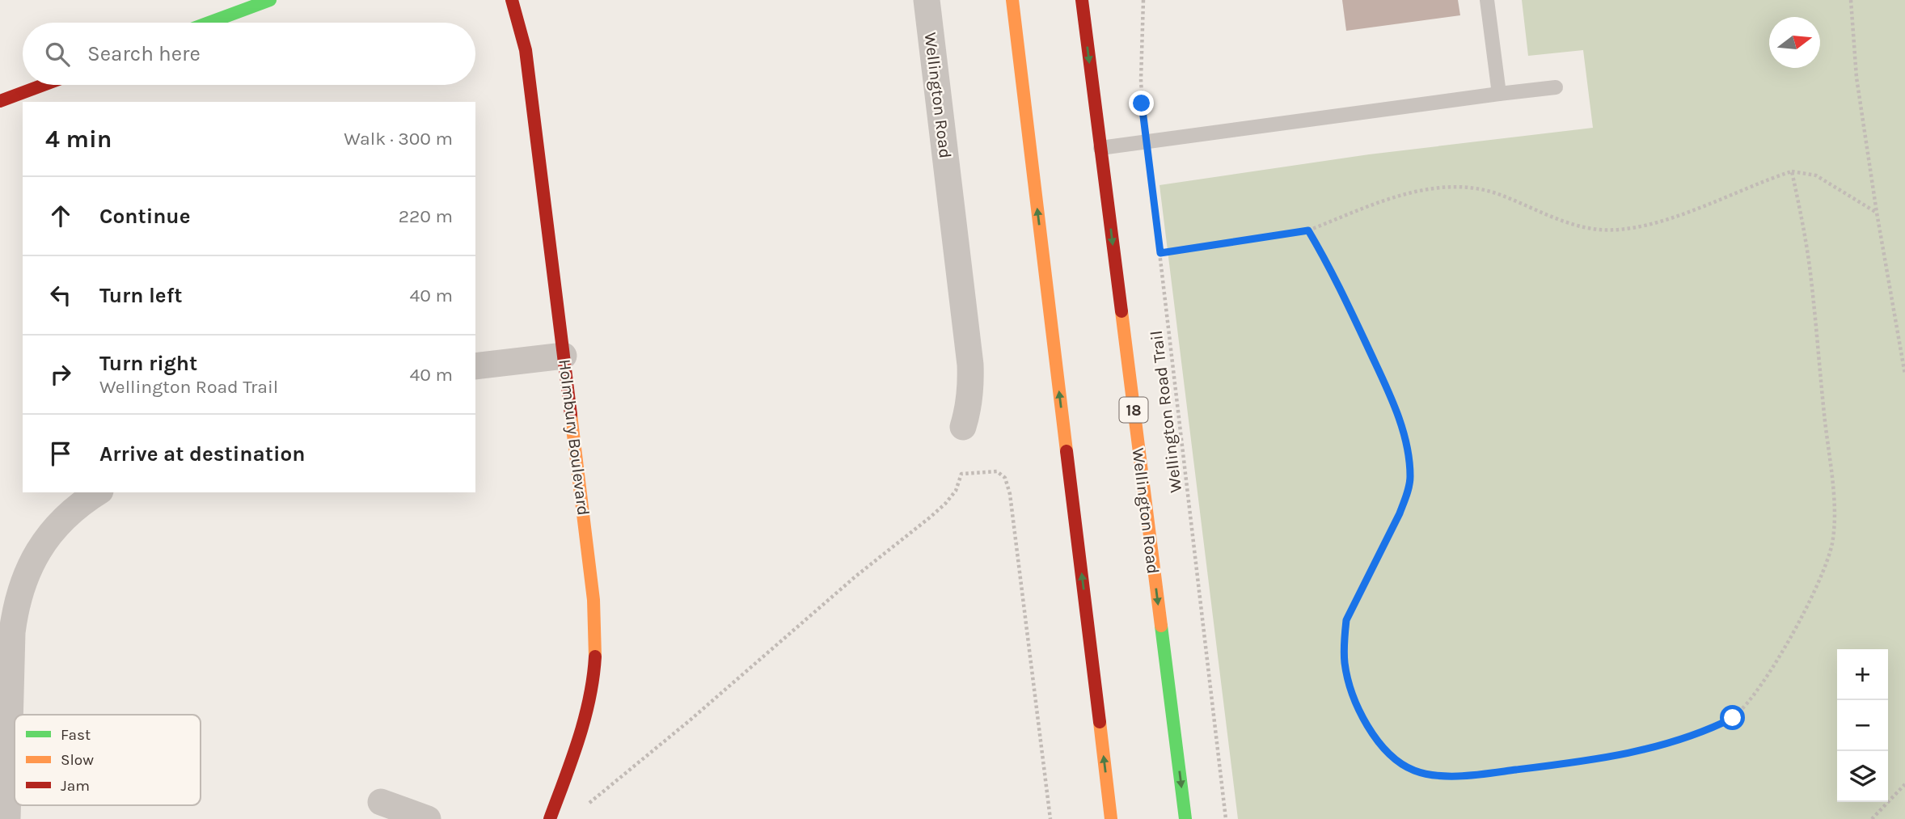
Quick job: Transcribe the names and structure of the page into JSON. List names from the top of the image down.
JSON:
{
  "streets": {
    "main road": ["Wellington Road", "18", "Holmbury Boulevard"],
    "path": ["Wellington Road Trail"]
  },
  "one_way": ["Wellington Road"],
  "legend": ["Fast", "Slow", "Jam"],
  "north": "right",
  "page": {
    "search": "Search here",
    "heading": ["4 min", "Walk · 300 m"],
    "list": [
      ["Continue", "220 m"],
      ["Turn left", "40 m"],
      ["Turn right", "Wellington Road Trail", "40 m"],
      "Arrive at destination"
    ],
    "map_buttons": ["+", "−"]
  }
}
